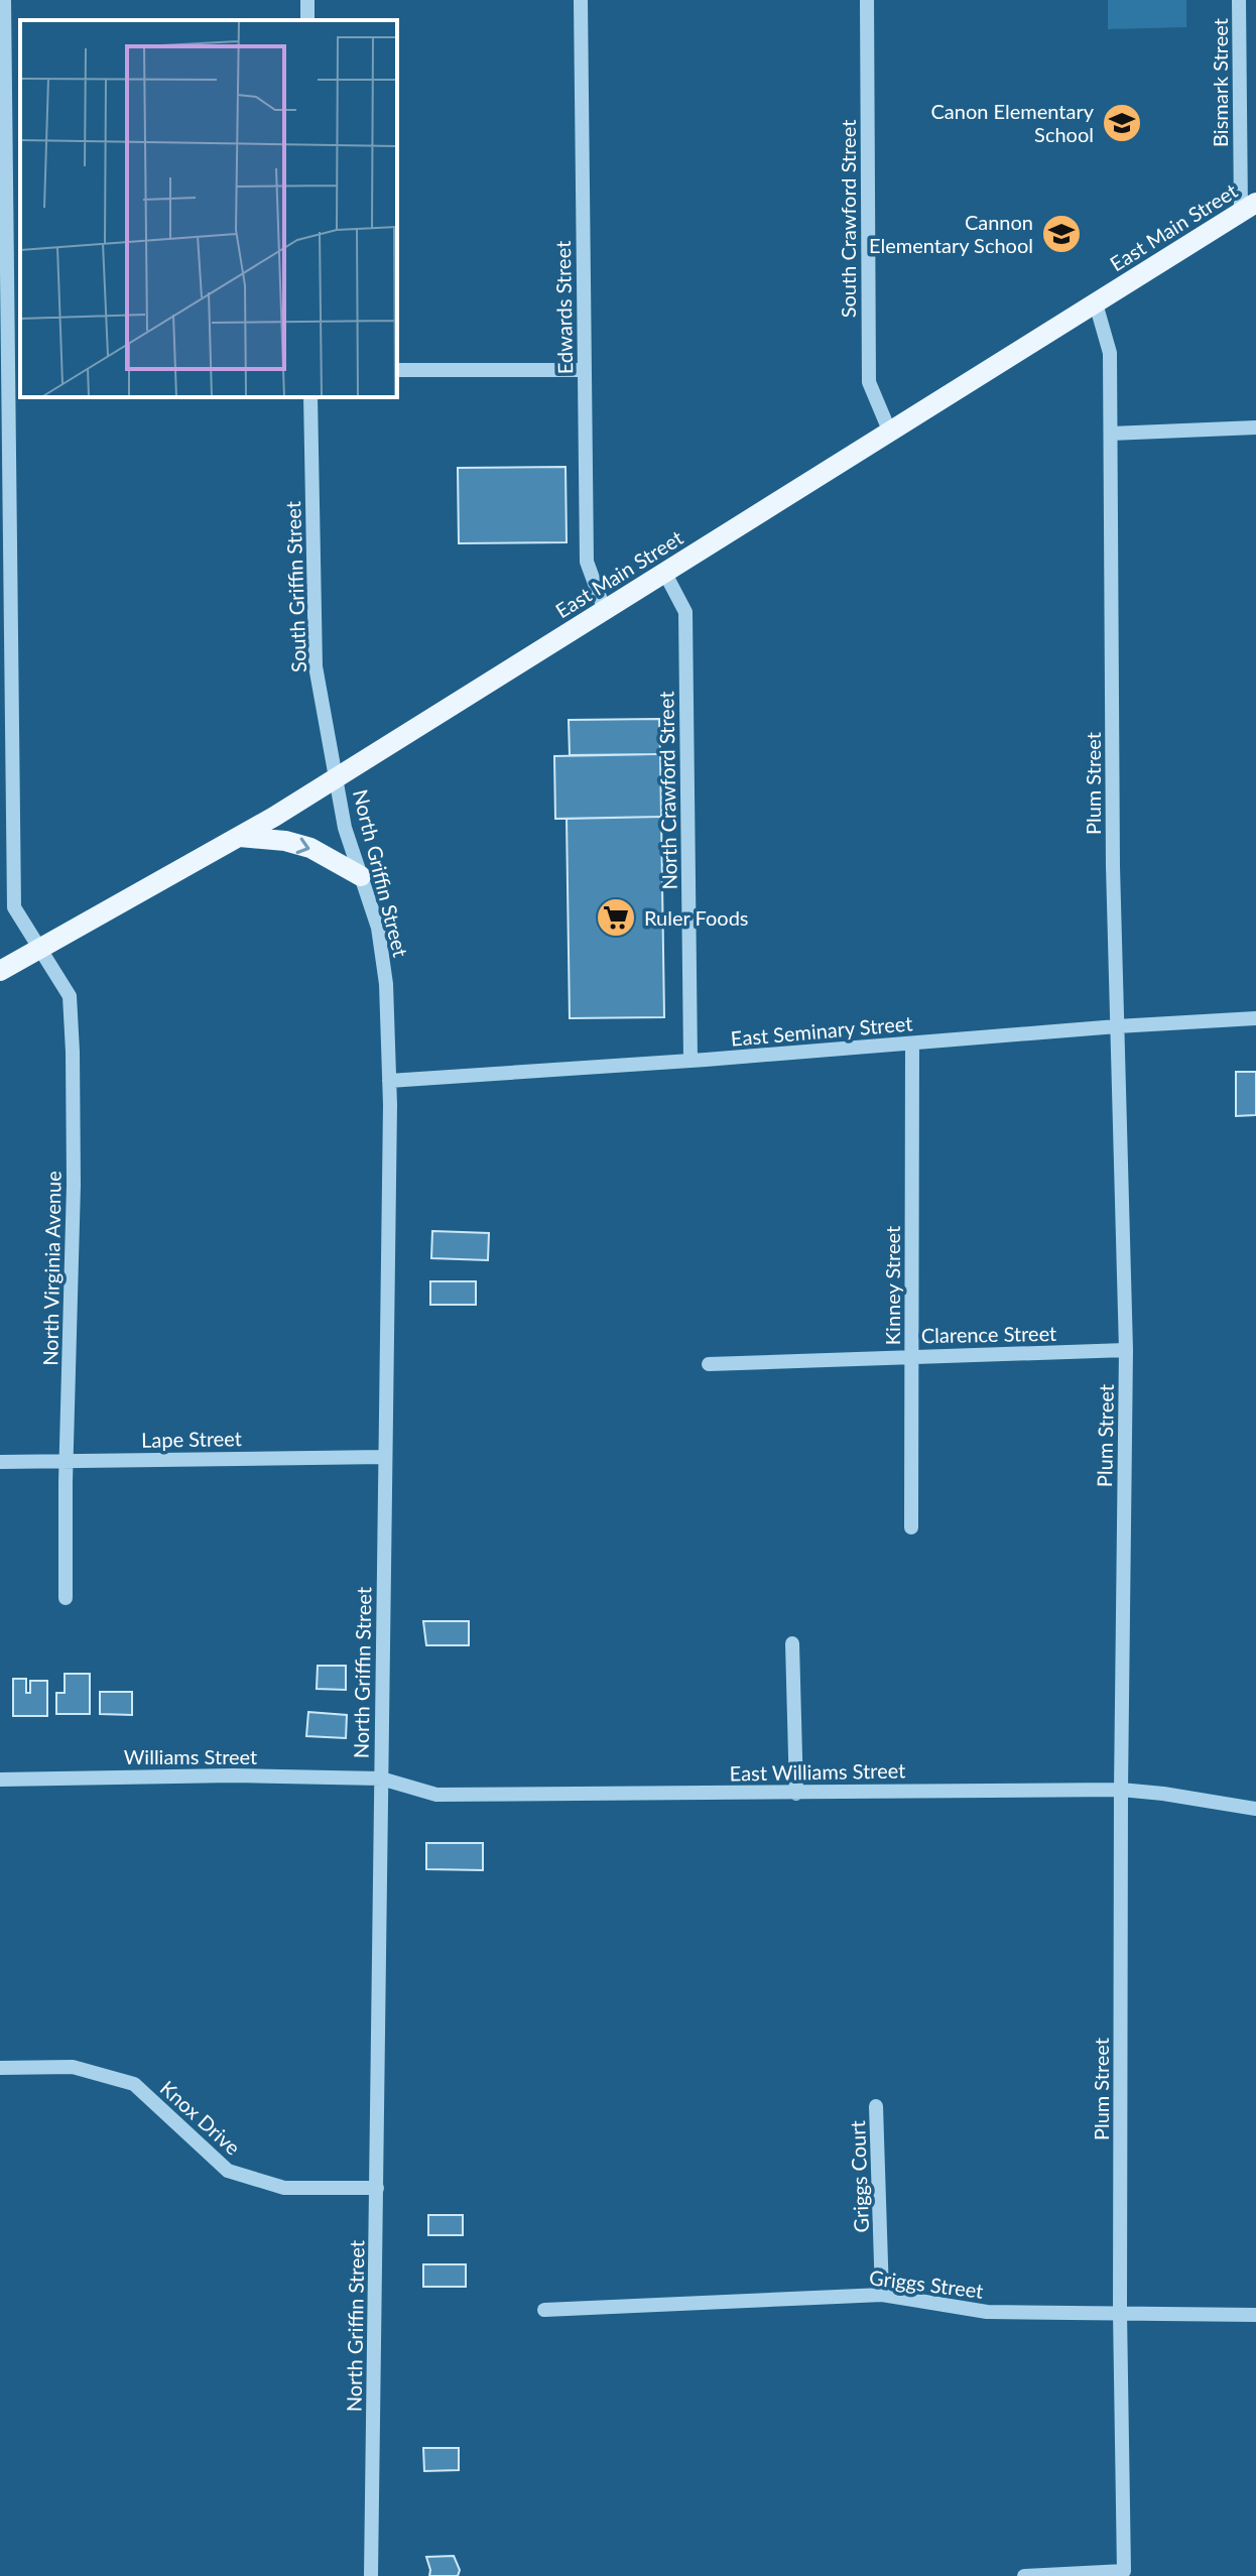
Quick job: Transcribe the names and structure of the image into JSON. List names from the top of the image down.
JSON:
{
  "streets": {
    "main road": ["East Main Street"],
    "street": [
      "Bismark Street",
      "South Crawford Street",
      "Edwards Street",
      "South Griffin Street",
      "Plum Street",
      "North Crawford Street",
      "North Griffin Street",
      "East Seminary Street",
      "North Virginia Avenue",
      "Kinney Street",
      "Clarence Street",
      "Lape Street",
      "Williams Street",
      "East Williams Street",
      "Knox Drive",
      "Griggs Court",
      "Griggs Street"
    ]
  },
  "crossings": [
    ["Bismark Street", "East Main Street"],
    ["South Crawford Street", "East Main Street"],
    ["East Main Street", "Edwards Street"],
    ["East Main Street", "South Griffin Street"],
    ["East Main Street", "Plum Street"],
    ["East Main Street", "North Crawford Street"],
    ["East Main Street", "North Griffin Street"],
    ["East Main Street", "North Virginia Avenue"],
    ["South Griffin Street", "North Griffin Street"],
    ["Plum Street", "East Seminary Street"],
    ["Plum Street", "Clarence Street"],
    ["Plum Street", "East Williams Street"],
    ["Plum Street", "Griggs Street"],
    ["North Crawford Street", "East Seminary Street"],
    ["North Griffin Street", "East Seminary Street"],
    ["North Griffin Street", "Lape Street"],
    ["North Griffin Street", "Williams Street"],
    ["North Griffin Street", "East Williams Street"],
    ["North Griffin Street", "Knox Drive"],
    ["East Seminary Street", "Kinney Street"],
    ["North Virginia Avenue", "Lape Street"],
    ["Kinney Street", "Clarence Street"],
    ["Williams Street", "East Williams Street"],
    ["Griggs Court", "Griggs Street"]
  ],
  "places": {
    "school or university": ["Canon Elementary School", "Cannon Elementary School"],
    "supermarket": ["Ruler Foods"]
  }
}
